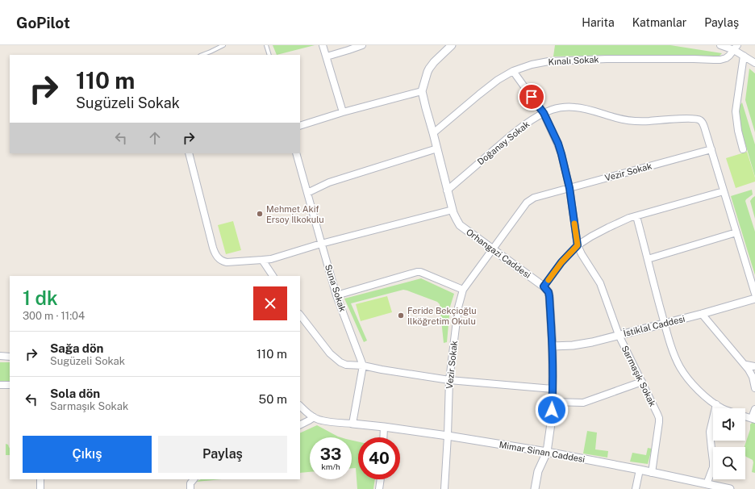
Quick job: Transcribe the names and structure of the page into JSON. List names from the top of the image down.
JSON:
{
  "streets": {
    "street": [
      "Kınalı Sokak",
      "Doğanay Sokak",
      "Vezir Sokak",
      "Orhangazi Caddesi",
      "Suna Sokak",
      "İstiklal Caddesi",
      "Sarmaşık Sokak",
      "Mimar Sinan Caddesi"
    ]
  },
  "crossings": [
    ["Kınalı Sokak", "Orhangazi Caddesi"],
    ["Kınalı Sokak", "Sarmaşık Sokak"],
    ["Doğanay Sokak", "Vezir Sokak"],
    ["Doğanay Sokak", "Orhangazi Caddesi"],
    ["Doğanay Sokak", "Sarmaşık Sokak"],
    ["Vezir Sokak", "Orhangazi Caddesi"],
    ["Vezir Sokak", "Sarmaşık Sokak"],
    ["Vezir Sokak", "Mimar Sinan Caddesi"],
    ["İstiklal Caddesi", "Sarmaşık Sokak"],
    ["Sarmaşık Sokak", "Mimar Sinan Caddesi"]
  ],
  "places": ["Mehmet Akif Ersoy İlkokulu", "Feride Bekçioğlu İlköğretim Okulu"],
  "page": {
    "header": "GoPilot",
    "nav": ["Harita", "Katmanlar", "Paylaş"],
    "turn": ["110 m", "Sugüzeli Sokak"],
    "heading": ["1 dk", "300 m · 11:04"],
    "list": [
      {
        "name": "Sağa dön",
        "note": "Sugüzeli Sokak",
        "value": "110 m"
      },
      {
        "name": "Sola dön",
        "note": "Sarmaşık Sokak",
        "value": "50 m"
      }
    ],
    "buttons": ["Çıkış", "Paylaş"],
    "speed": "33 km/h",
    "limit": "40"
  }
}
